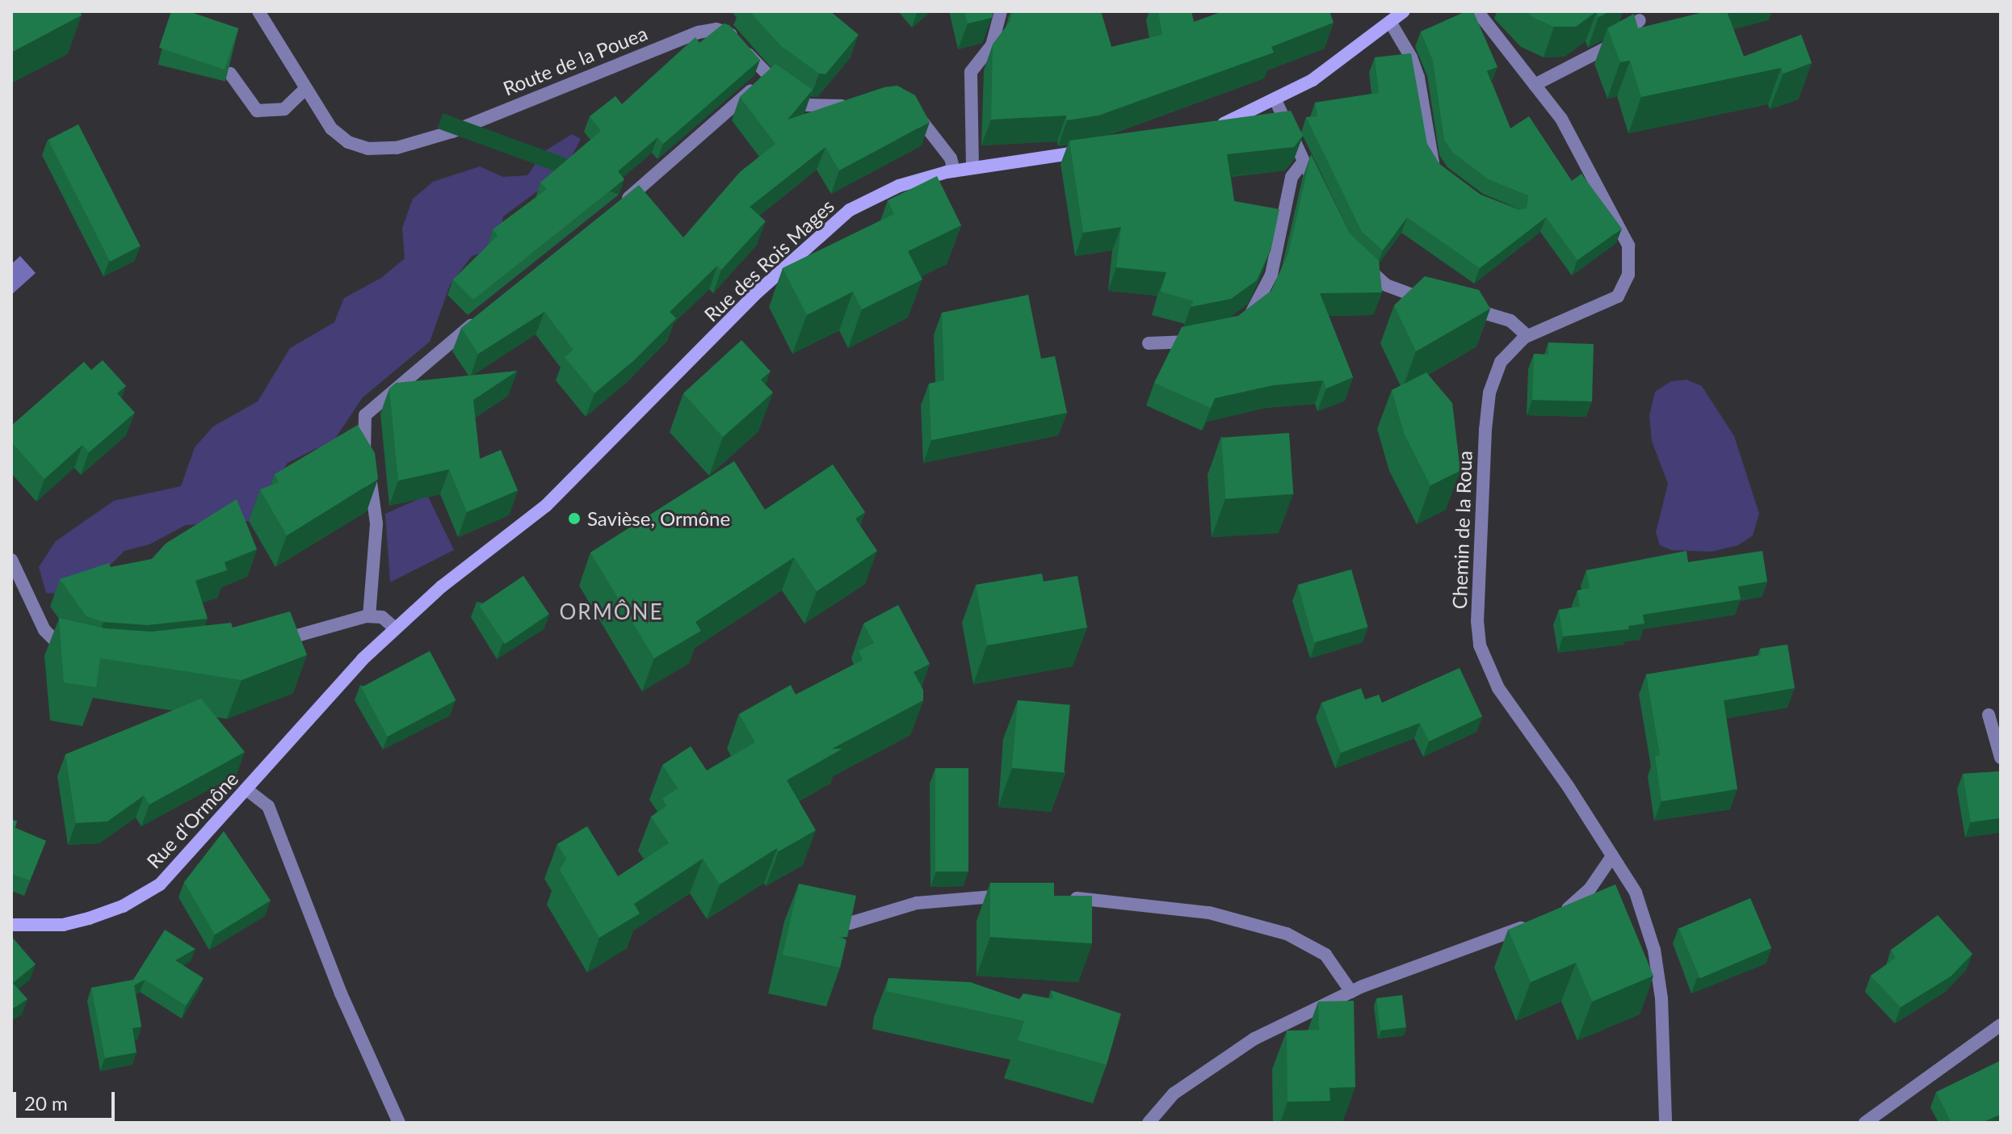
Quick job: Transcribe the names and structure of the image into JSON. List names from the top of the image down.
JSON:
{
  "streets": {
    "street": [
      "Route de la Pouea",
      "Rue des Rois Mages",
      "Chemin de la Roua",
      "Rue d'Ormône"
    ]
  },
  "crossings": [
    ["Rue des Rois Mages", "Rue d'Ormône"]
  ],
  "districts": ["ORMÔNE"],
  "places": ["Savièse, Ormône"],
  "scale_bar": "20 m"
}
